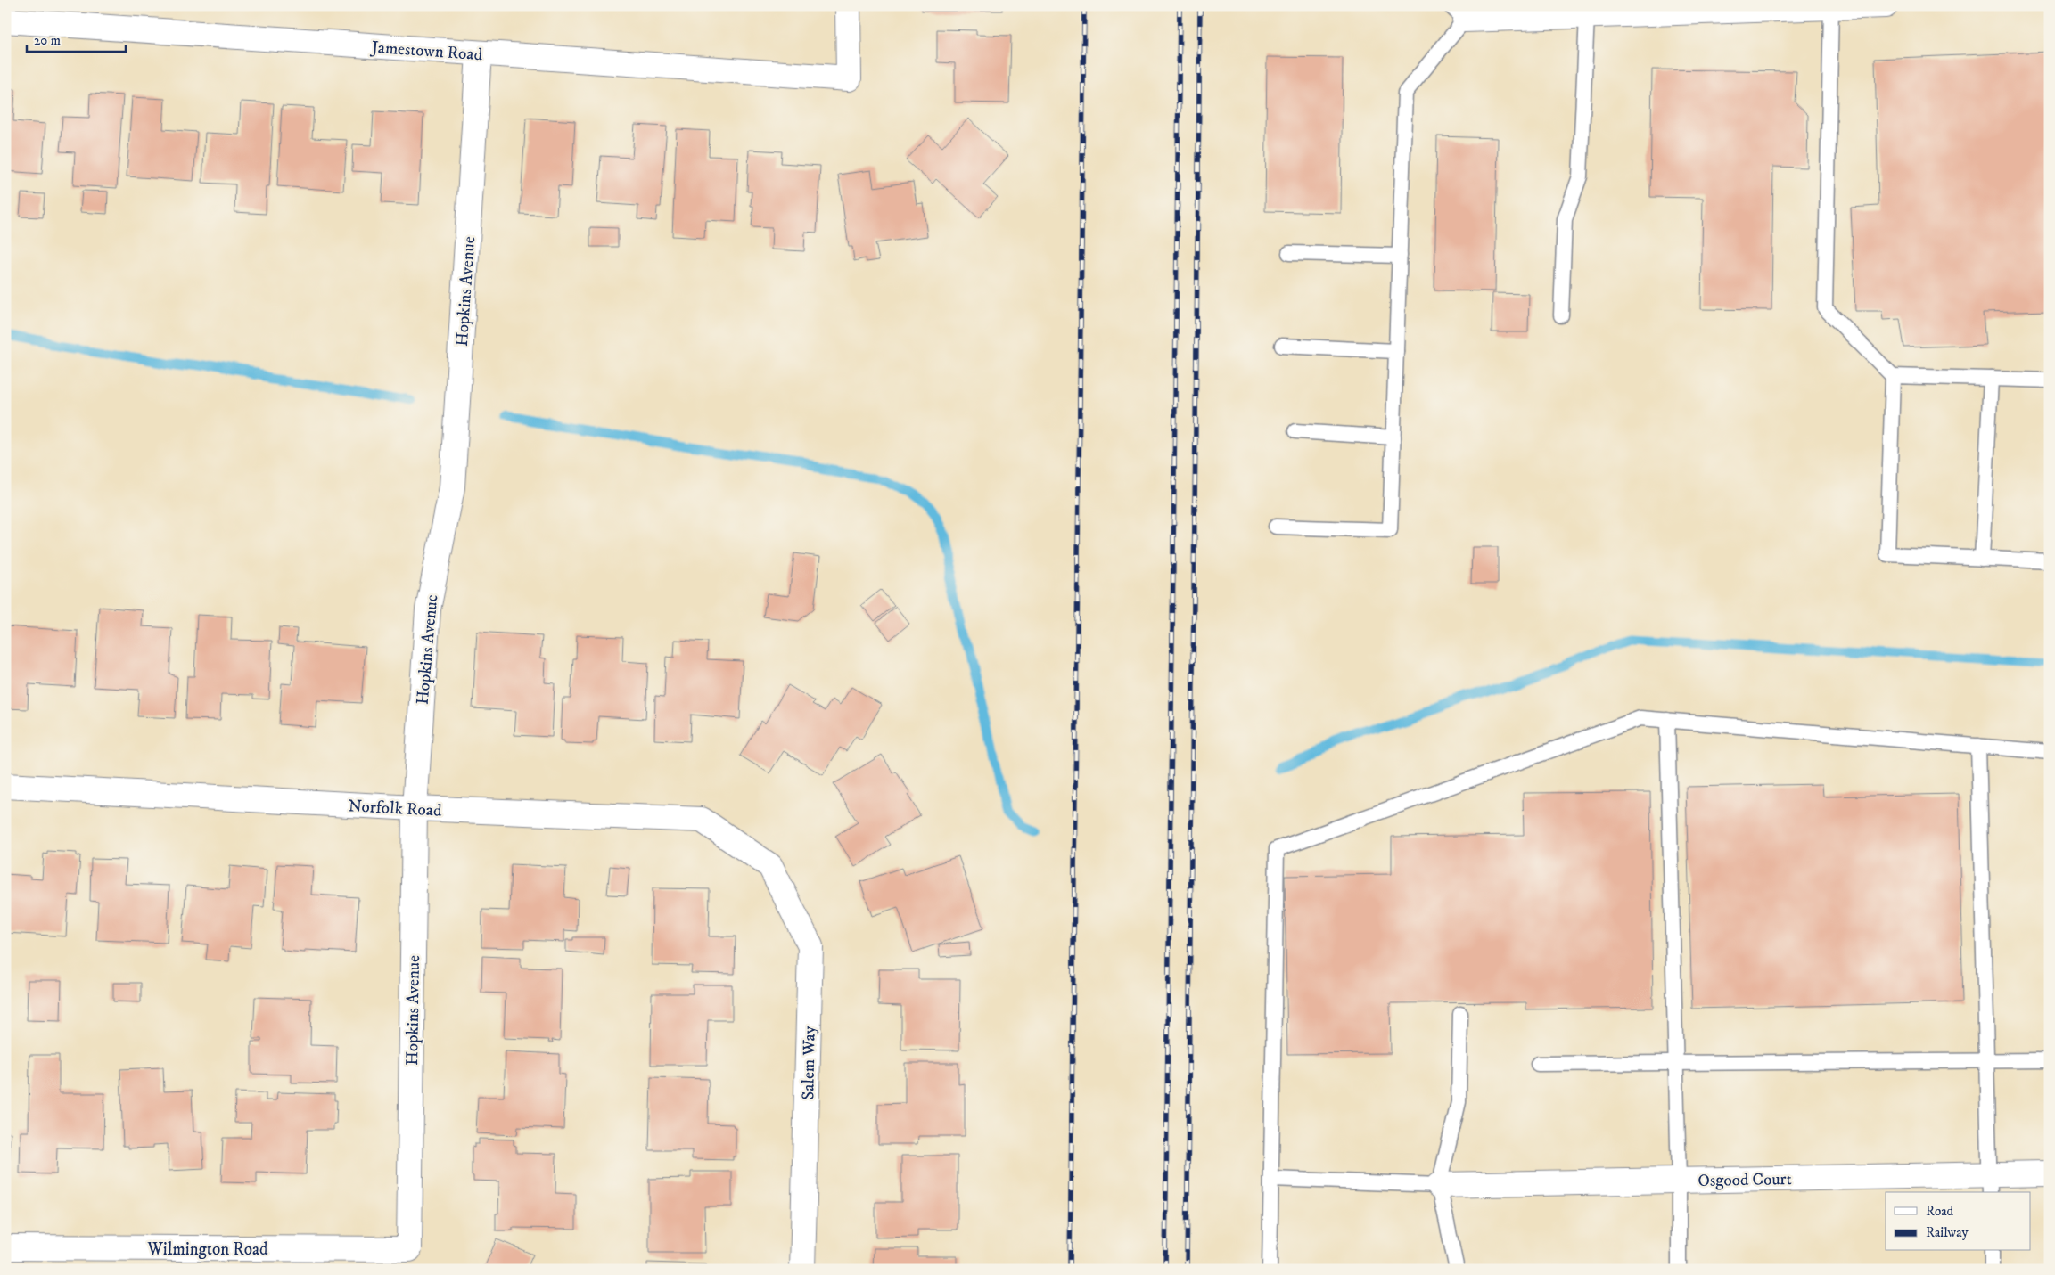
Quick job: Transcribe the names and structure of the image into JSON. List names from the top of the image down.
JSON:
{
  "streets": {
    "street": [
      "Jamestown Road",
      "Hopkins Avenue",
      "Norfolk Road",
      "Salem Way",
      "Osgood Court",
      "Wilmington Road"
    ]
  },
  "crossings": [
    ["Jamestown Road", "Hopkins Avenue"],
    ["Hopkins Avenue", "Norfolk Road"],
    ["Hopkins Avenue", "Wilmington Road"],
    ["Norfolk Road", "Salem Way"]
  ],
  "legend": ["Road", "Railway"],
  "scale_bar": "20 m"
}
